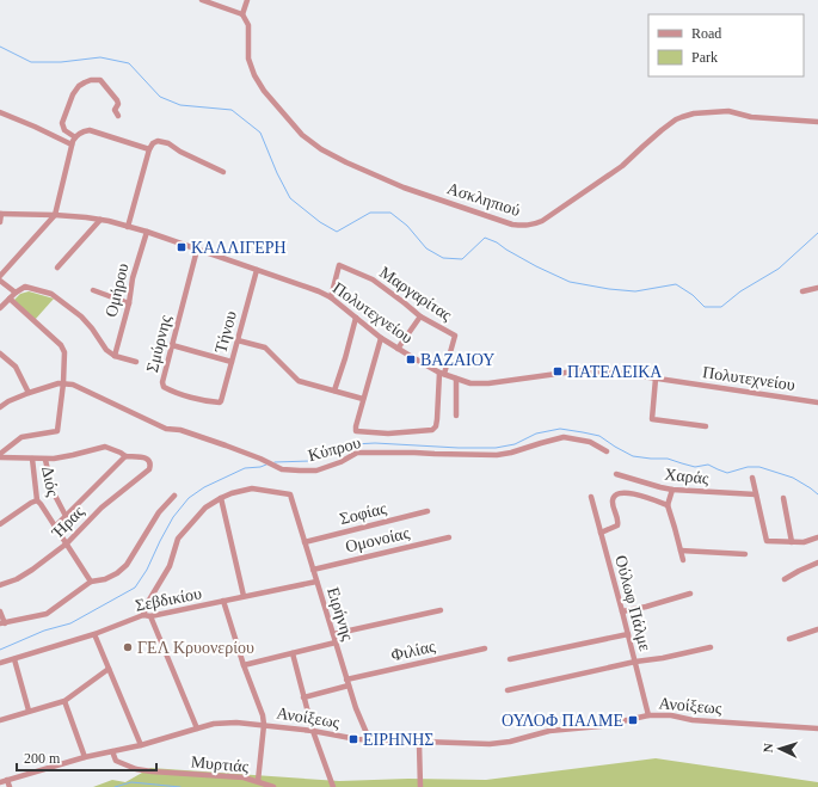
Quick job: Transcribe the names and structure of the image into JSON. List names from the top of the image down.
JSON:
{
  "streets": {
    "street": [
      "Ασκληπιού",
      "Ομήρου",
      "Μαργαρίτας",
      "Πολυτεχνείου",
      "Τήνου",
      "Σμύρνης",
      "Κύπρου",
      "Χαράς",
      "Διός",
      "Σοφίας",
      "Ήρας",
      "Ομονοίας",
      "Σεβδικίου",
      "Ούλωφ Πάλμε",
      "Ειρήνης",
      "Φιλίας",
      "Ανοίξεως",
      "Μυρτιάς"
    ]
  },
  "crossings": [
    ["Ομήρου", "Πολυτεχνείου"],
    ["Μαργαρίτας", "Πολυτεχνείου"],
    ["Πολυτεχνείου", "Τήνου"],
    ["Πολυτεχνείου", "Σμύρνης"],
    ["Τήνου", "Σμύρνης"],
    ["Διός", "Ήρας"],
    ["Σοφίας", "Ειρήνης"],
    ["Ομονοίας", "Ειρήνης"],
    ["Σεβδικίου", "Ειρήνης"],
    ["Ούλωφ Πάλμε", "Ανοίξεως"],
    ["Ειρήνης", "Φιλίας"],
    ["Ειρήνης", "Ανοίξεως"],
    ["Ανοίξεως", "Μυρτιάς"]
  ],
  "places": {
    "transit": [
      "ΚΑΛΛΙΓΕΡΗ",
      "ΒΑΖΑΙΟΥ",
      "ΠΑΤΕΛΕΙΚΑ",
      "ΟΥΛΟΦ ΠΑΛΜΕ",
      "ΕΙΡΗΝΗΣ"
    ],
    "other": ["ΓΕΛ Κρυονερίου"]
  },
  "legend": ["Road", "Park"],
  "scale_bar": "200 m",
  "north": "left"
}
